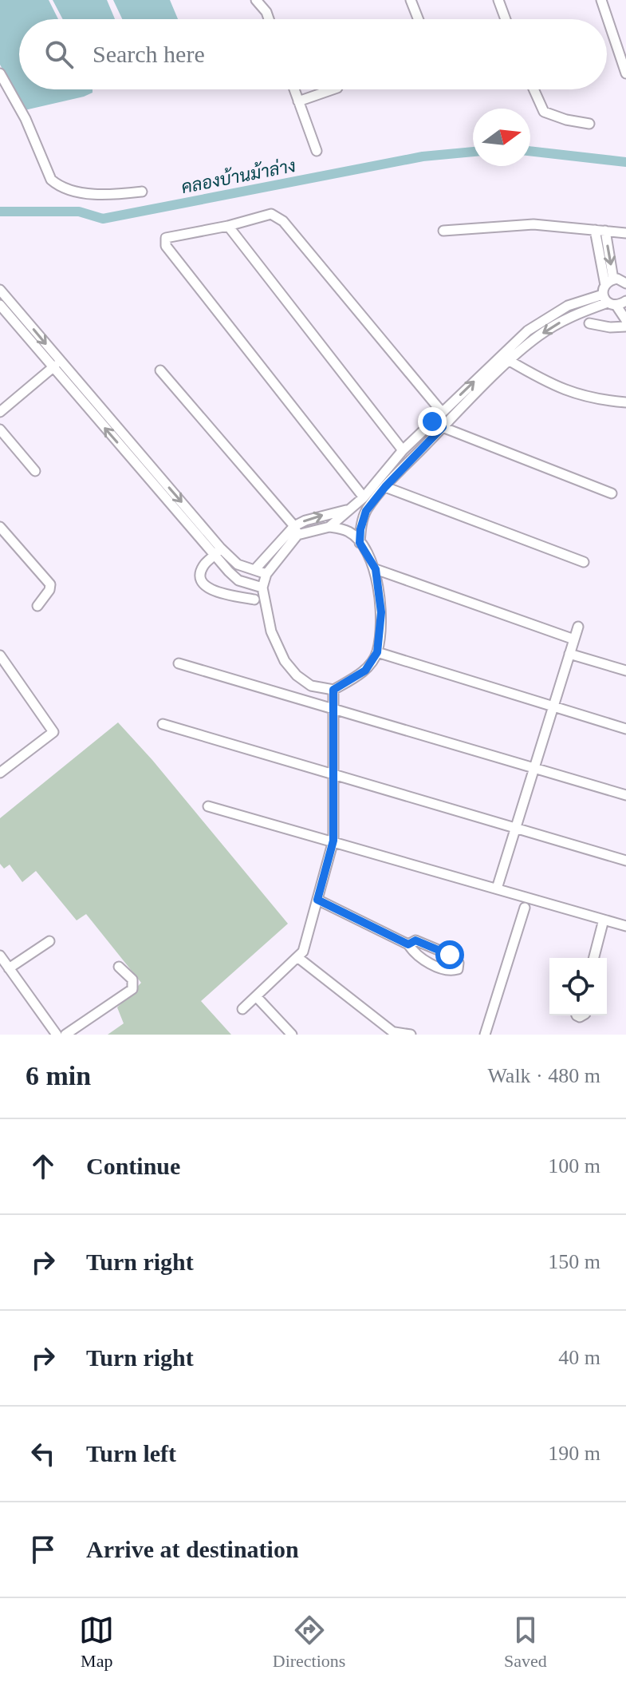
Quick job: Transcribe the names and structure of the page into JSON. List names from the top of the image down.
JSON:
{
  "water": ["คลองบ้านม้าล่าง"],
  "north": "right",
  "page": {
    "search": "Search here",
    "heading": ["6 min", "Walk · 480 m"],
    "list": [
      ["Continue", "100 m"],
      ["Turn right", "150 m"],
      ["Turn right", "40 m"],
      ["Turn left", "190 m"],
      "Arrive at destination"
    ],
    "nav": ["Map", "Directions", "Saved"]
  }
}
